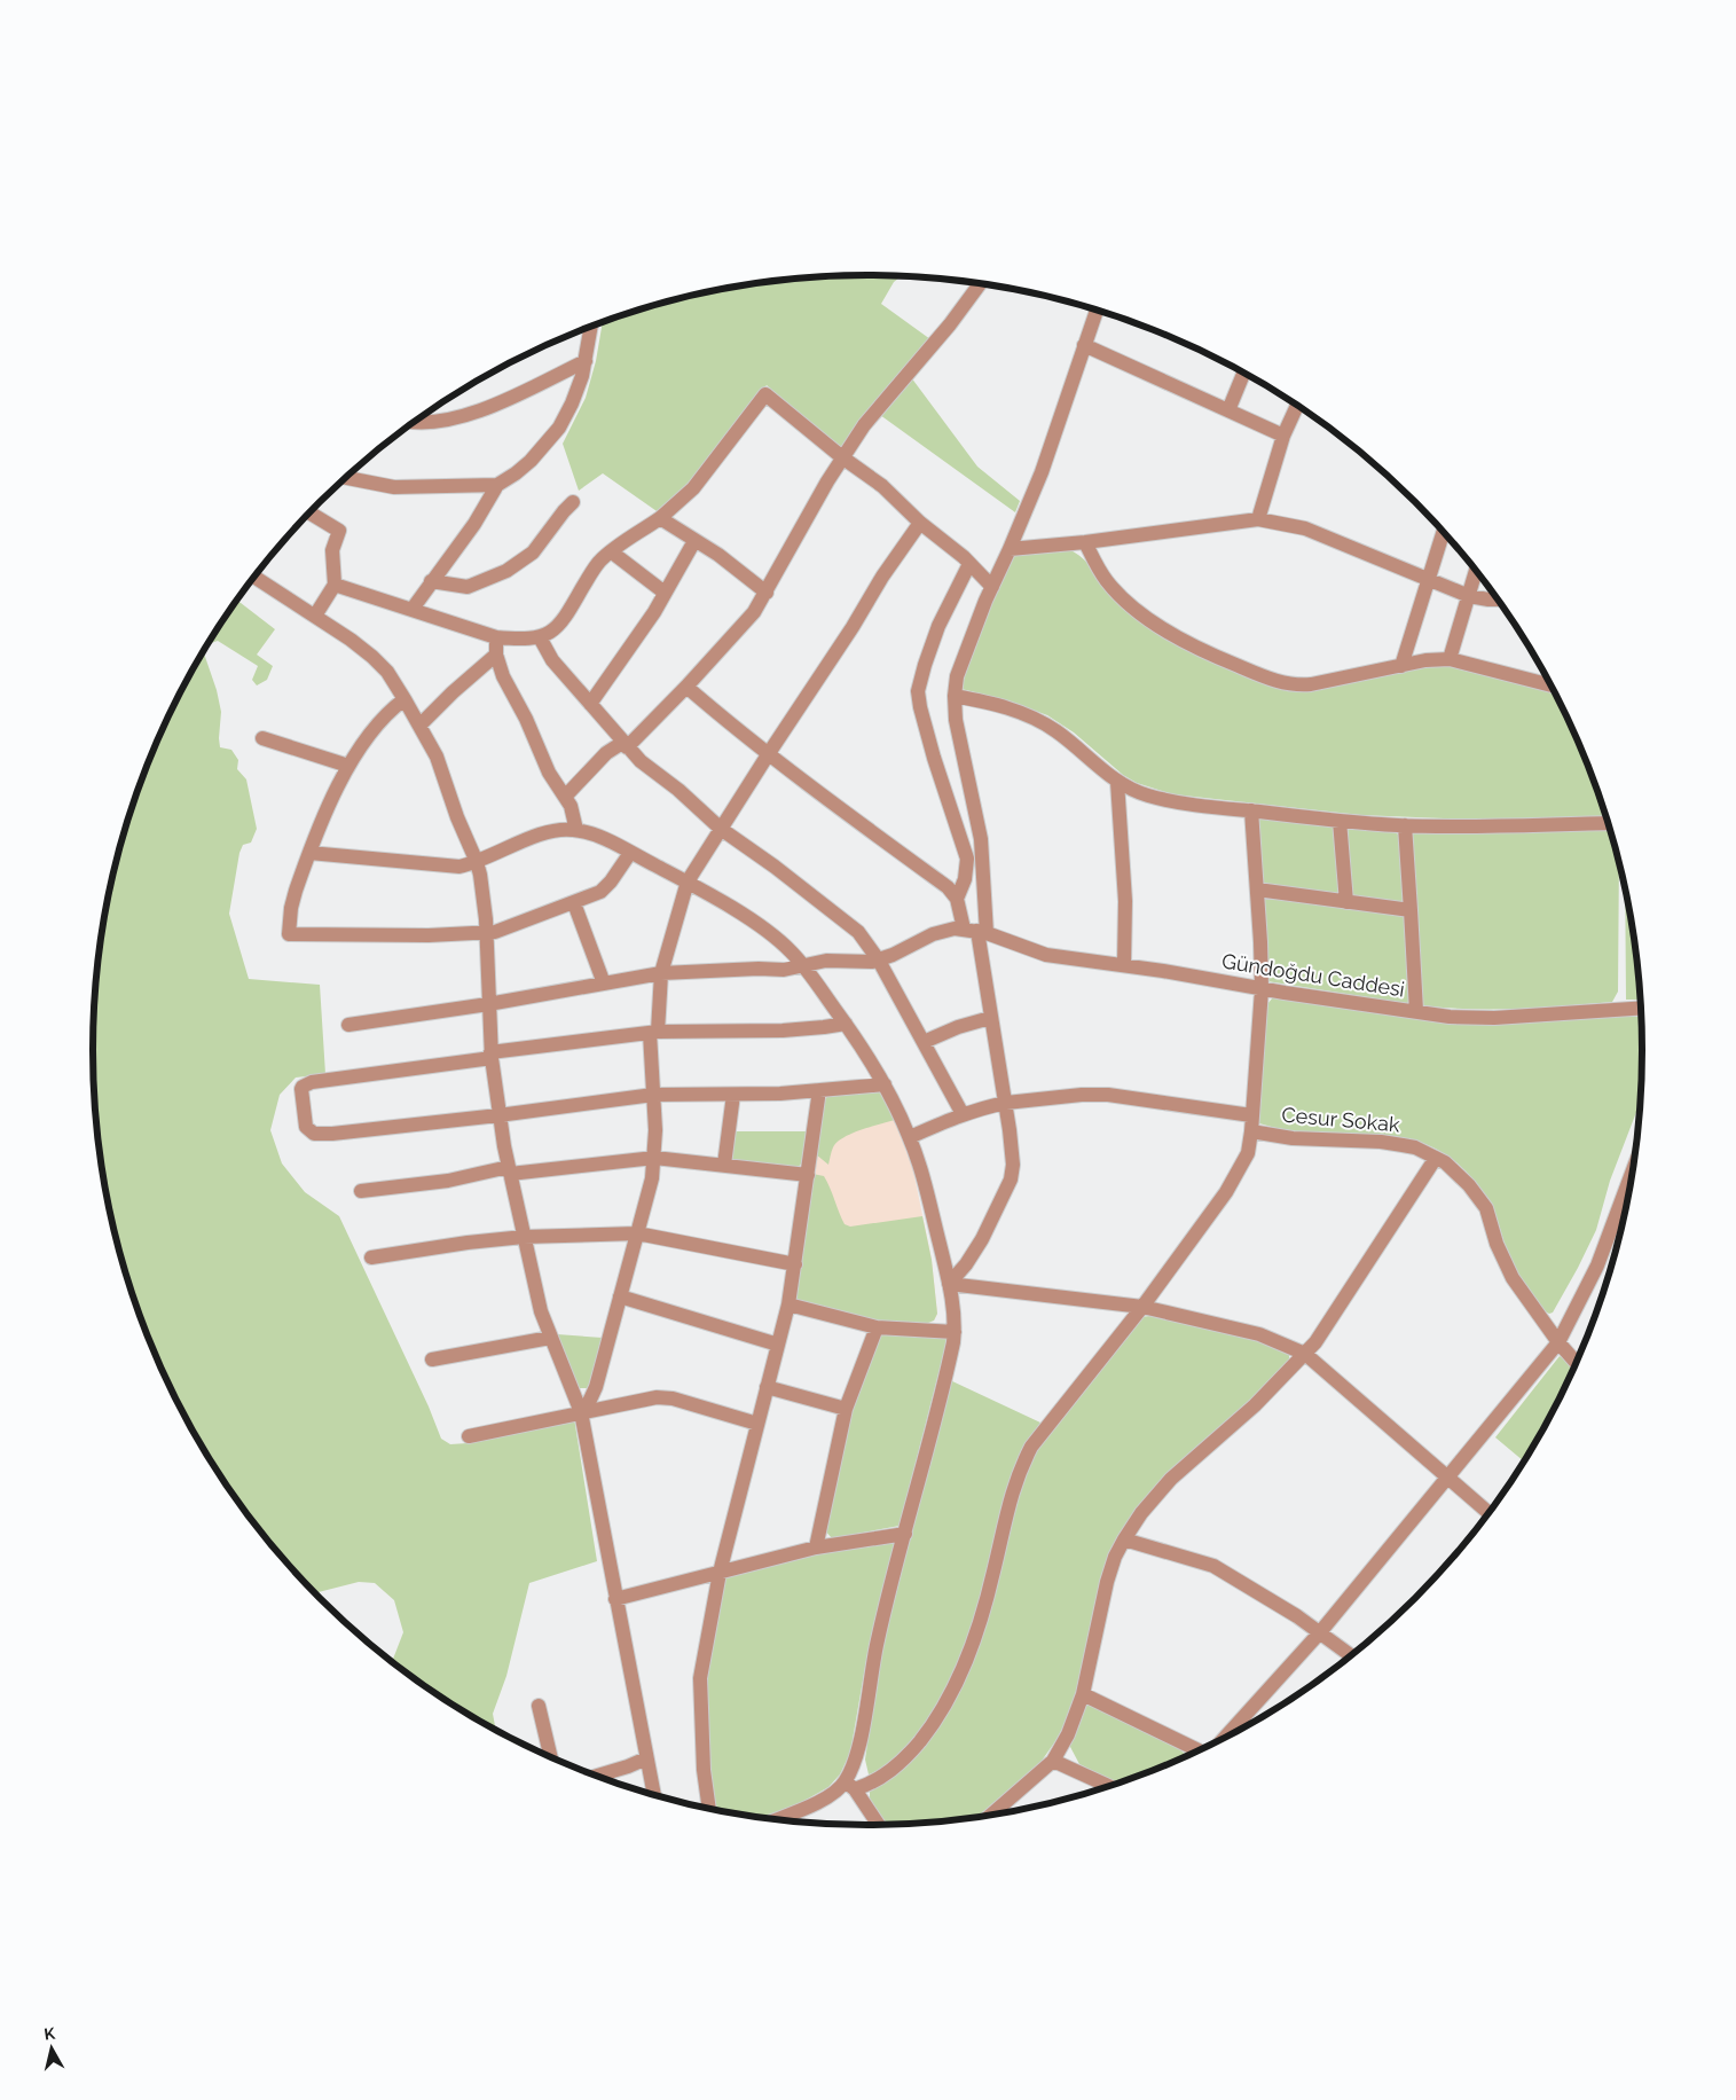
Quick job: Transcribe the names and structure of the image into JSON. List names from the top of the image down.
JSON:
{
  "streets": {
    "street": ["Gündoğdu Caddesi", "Cesur Sokak"]
  },
  "north": "top"
}
